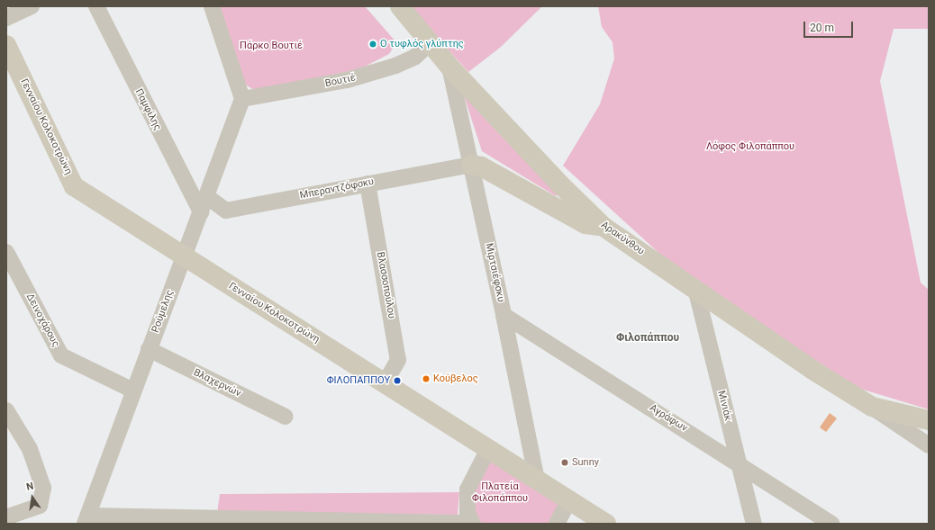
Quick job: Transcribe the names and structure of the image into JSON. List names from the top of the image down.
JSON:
{
  "streets": {
    "street": [
      "Βουτιέ",
      "Παμφίλης",
      "Γενναίου Κολοκοτρώνη",
      "Μπεραντζόφσκυ",
      "Αρακύνθου",
      "Μιρτσιέφσκυ",
      "Βλασσοπούλου",
      "Ρούμελης",
      "Δεινοχάρους",
      "Βλαχερνών",
      "Μινιάκ",
      "Αγράφων"
    ]
  },
  "crossings": [
    ["Βουτιέ", "Αρακύνθου"],
    ["Βουτιέ", "Ρούμελης"],
    ["Παμφίλης", "Ρούμελης"],
    ["Γενναίου Κολοκοτρώνη", "Μιρτσιέφσκυ"],
    ["Γενναίου Κολοκοτρώνη", "Βλασσοπούλου"],
    ["Γενναίου Κολοκοτρώνη", "Ρούμελης"],
    ["Μπεραντζόφσκυ", "Μιρτσιέφσκυ"],
    ["Μπεραντζόφσκυ", "Βλασσοπούλου"],
    ["Μπεραντζόφσκυ", "Ρούμελης"],
    ["Αρακύνθου", "Μιρτσιέφσκυ"],
    ["Αρακύνθου", "Μινιάκ"],
    ["Μιρτσιέφσκυ", "Αγράφων"],
    ["Ρούμελης", "Δεινοχάρους"],
    ["Ρούμελης", "Βλαχερνών"],
    ["Μινιάκ", "Αγράφων"]
  ],
  "districts": ["Φιλοπάππου"],
  "parks": ["Πάρκο Βουτιέ", "Λόφος Φιλοπάππου", "Πλατεία Φιλοπάππου"],
  "places": [
    "Ο τυφλός γλύπτης",
    "Κούβελος",
    "ΦΙΛΟΠΑΠΠΟΥ",
    "Sunny"
  ],
  "scale_bar": "20 m",
  "north": "top"
}
